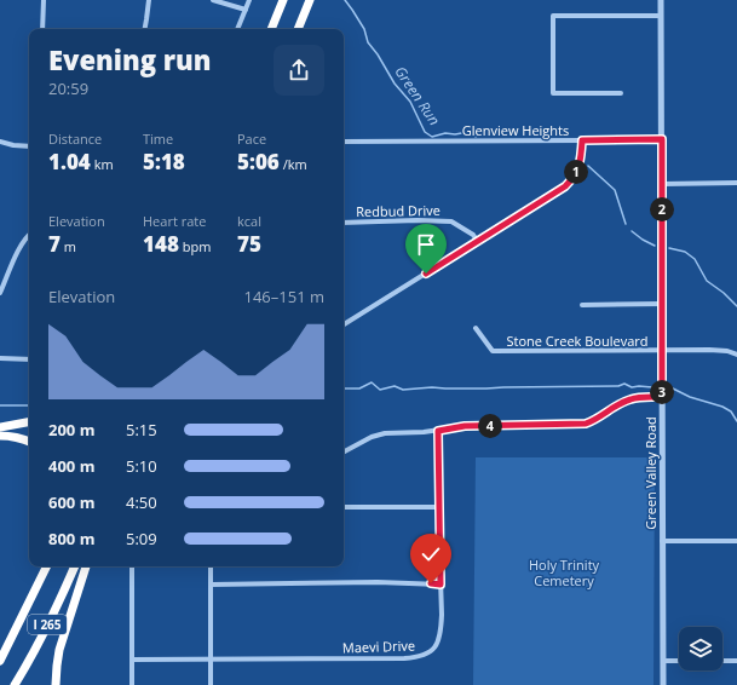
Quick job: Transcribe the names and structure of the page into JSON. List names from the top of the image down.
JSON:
{
  "streets": {
    "highway": ["I 265"],
    "street": [
      "Glenview Heights",
      "Redbud Drive",
      "Stone Creek Boulevard",
      "Green Valley Road",
      "Maevi Drive"
    ]
  },
  "crossings": [
    ["Glenview Heights", "Green Valley Road"],
    ["Stone Creek Boulevard", "Green Valley Road"]
  ],
  "water": ["Green Run"],
  "parks": ["Holy Trinity Cemetery"],
  "page": {
    "heading": ["Evening run", "20:59"],
    "stats": [
      ["Distance", "1.04 km"],
      ["Time", "5:18"],
      ["Pace", "5:06 /km"],
      ["Elevation", "7 m"],
      ["Heart rate", "148 bpm"],
      ["kcal", "75"]
    ],
    "pins": [
      "1",
      "2",
      "3",
      "4"
    ],
    "chart": ["Elevation", "146–151 m"],
    "list": [
      {
        "name": "200 m",
        "note": "5:15"
      },
      {
        "name": "400 m",
        "note": "5:10"
      },
      {
        "name": "600 m",
        "note": "4:50"
      },
      {
        "name": "800 m",
        "note": "5:09"
      }
    ]
  }
}
